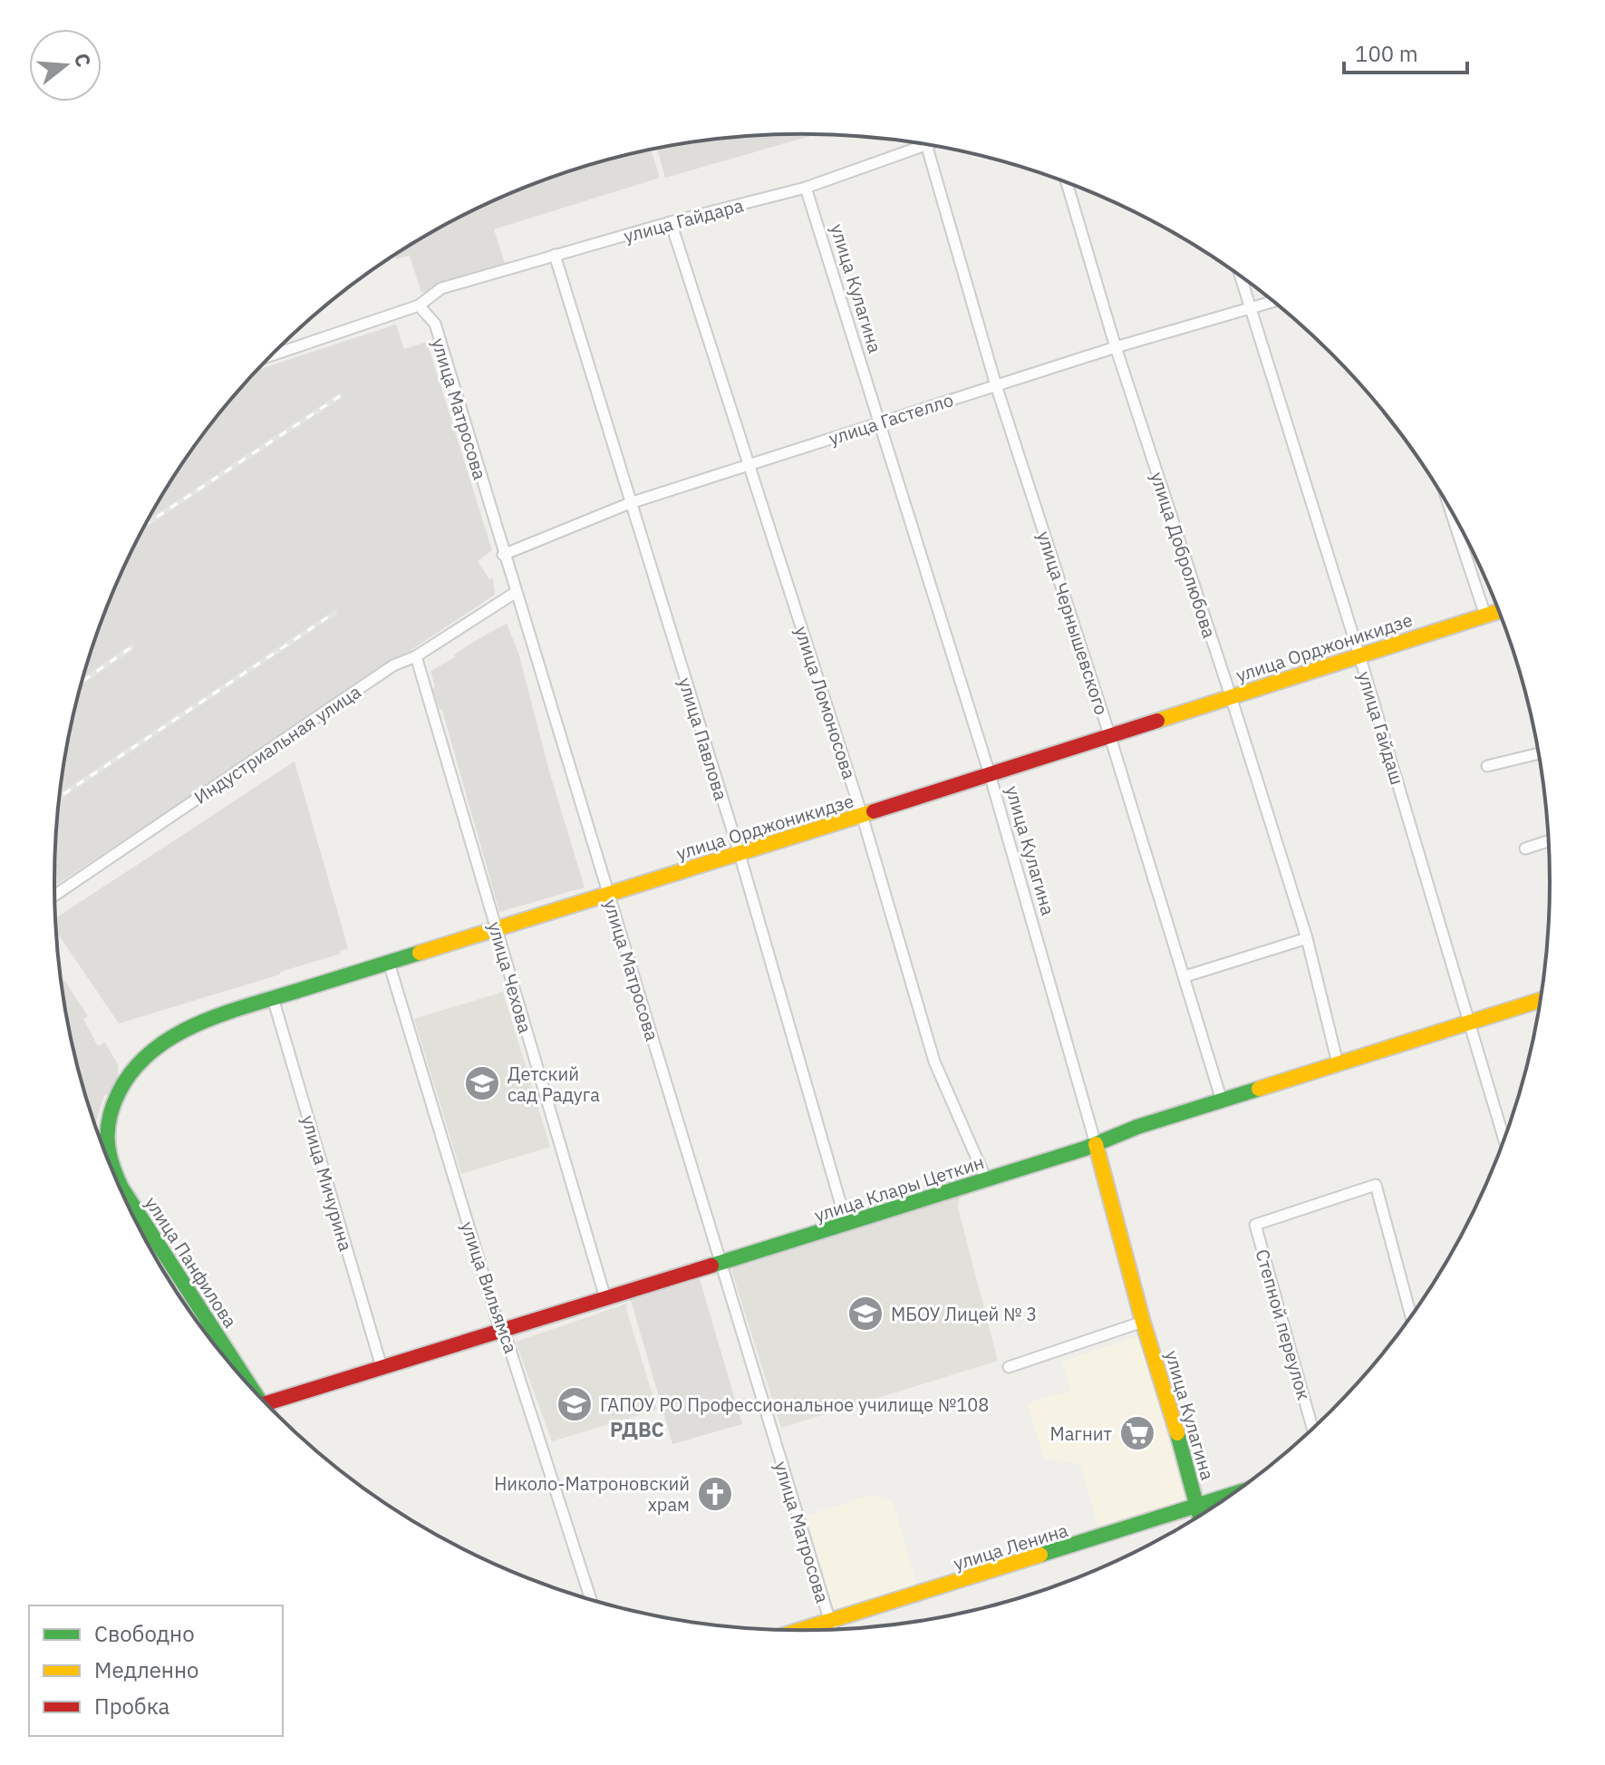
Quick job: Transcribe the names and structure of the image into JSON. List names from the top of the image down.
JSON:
{
  "streets": {
    "street": [
      "улица Гайдара",
      "улица Кулагина",
      "улица Матросова",
      "улица Гастелло",
      "улица Добролюбова",
      "улица Чернышевского",
      "улица Орджоникидзе",
      "улица Ломоносова",
      "улица Гайдаш",
      "улица Павлова",
      "Индустриальная улица",
      "улица Чехова",
      "улица Мичурина",
      "улица Клары Цеткин",
      "улица Панфилова",
      "улица Вильямса",
      "Степной переулок",
      "улица Ленина"
    ]
  },
  "crossings": [
    ["улица Гайдара", "улица Кулагина"],
    ["улица Гайдара", "улица Матросова"],
    ["улица Гайдара", "улица Ломоносова"],
    ["улица Гайдара", "улица Павлова"],
    ["улица Кулагина", "улица Гастелло"],
    ["улица Кулагина", "улица Орджоникидзе"],
    ["улица Кулагина", "улица Клары Цеткин"],
    ["улица Кулагина", "улица Ленина"],
    ["улица Матросова", "улица Гастелло"],
    ["улица Матросова", "улица Орджоникидзе"],
    ["улица Матросова", "Индустриальная улица"],
    ["улица Матросова", "улица Клары Цеткин"],
    ["улица Матросова", "улица Ленина"],
    ["улица Гастелло", "улица Добролюбова"],
    ["улица Гастелло", "улица Чернышевского"],
    ["улица Гастелло", "улица Ломоносова"],
    ["улица Гастелло", "улица Гайдаш"],
    ["улица Гастелло", "улица Павлова"],
    ["улица Добролюбова", "улица Орджоникидзе"],
    ["улица Добролюбова", "улица Клары Цеткин"],
    ["улица Чернышевского", "улица Орджоникидзе"],
    ["улица Чернышевского", "улица Клары Цеткин"],
    ["улица Орджоникидзе", "улица Ломоносова"],
    ["улица Орджоникидзе", "улица Гайдаш"],
    ["улица Орджоникидзе", "улица Павлова"],
    ["улица Орджоникидзе", "улица Чехова"],
    ["улица Орджоникидзе", "улица Мичурина"],
    ["улица Орджоникидзе", "улица Панфилова"],
    ["улица Орджоникидзе", "улица Вильямса"],
    ["улица Ломоносова", "улица Клары Цеткин"],
    ["улица Гайдаш", "улица Клары Цеткин"],
    ["улица Павлова", "улица Клары Цеткин"],
    ["Индустриальная улица", "улица Чехова"],
    ["улица Чехова", "улица Клары Цеткин"],
    ["улица Мичурина", "улица Клары Цеткин"],
    ["улица Клары Цеткин", "улица Вильямса"]
  ],
  "districts": ["РДВС"],
  "places": {
    "school or university": ["Детский сад Радуга", "МБОУ Лицей № 3", "ГАПОУ РО Профессиональное училище №108"],
    "supermarket": ["Магнит"],
    "church": ["Николо-Матроновский храм"]
  },
  "legend": ["Свободно", "Медленно", "Пробка"],
  "scale_bar": "100 m",
  "north": "right"
}
